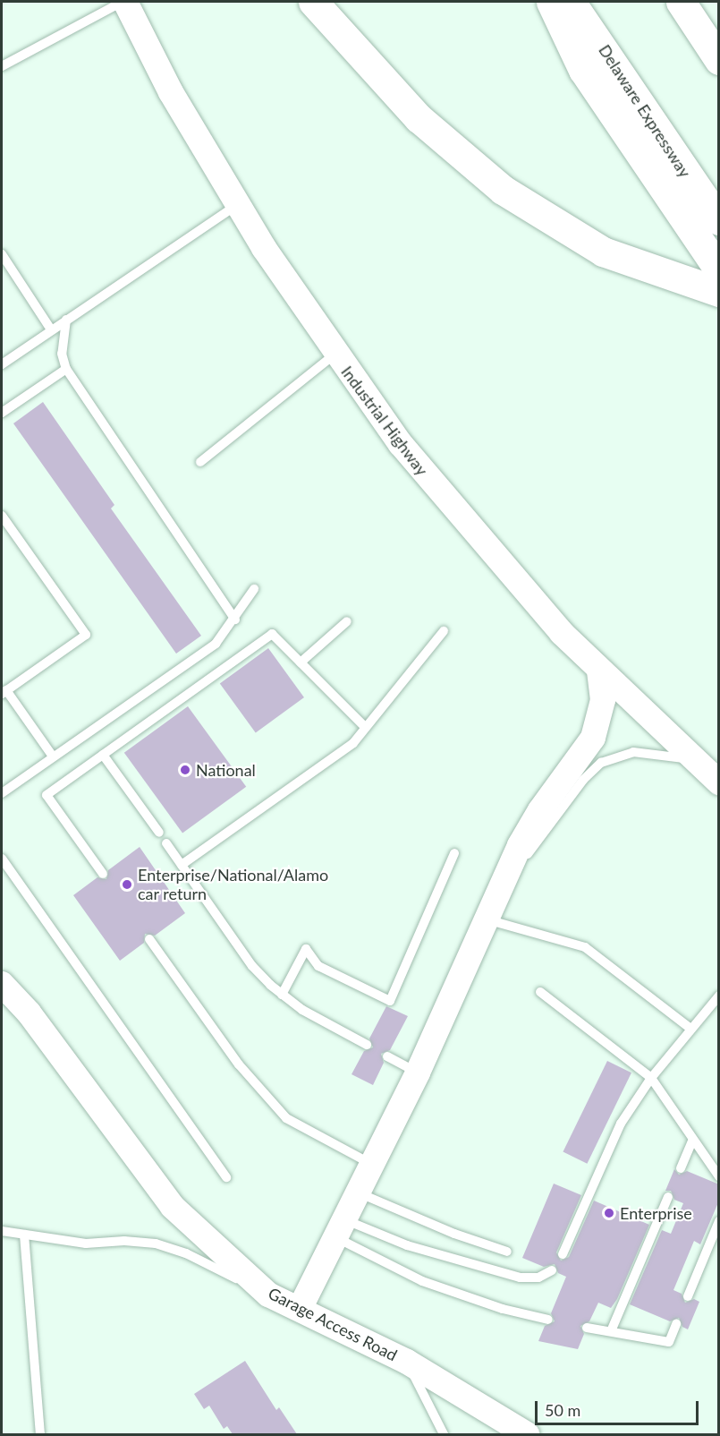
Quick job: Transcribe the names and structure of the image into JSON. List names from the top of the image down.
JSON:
{
  "streets": {
    "highway": ["Delaware Expressway"],
    "street": ["Industrial Highway", "Garage Access Road"]
  },
  "places": ["National", "Enterprise/National/Alamo car return", "Enterprise"],
  "scale_bar": "50 m"
}
